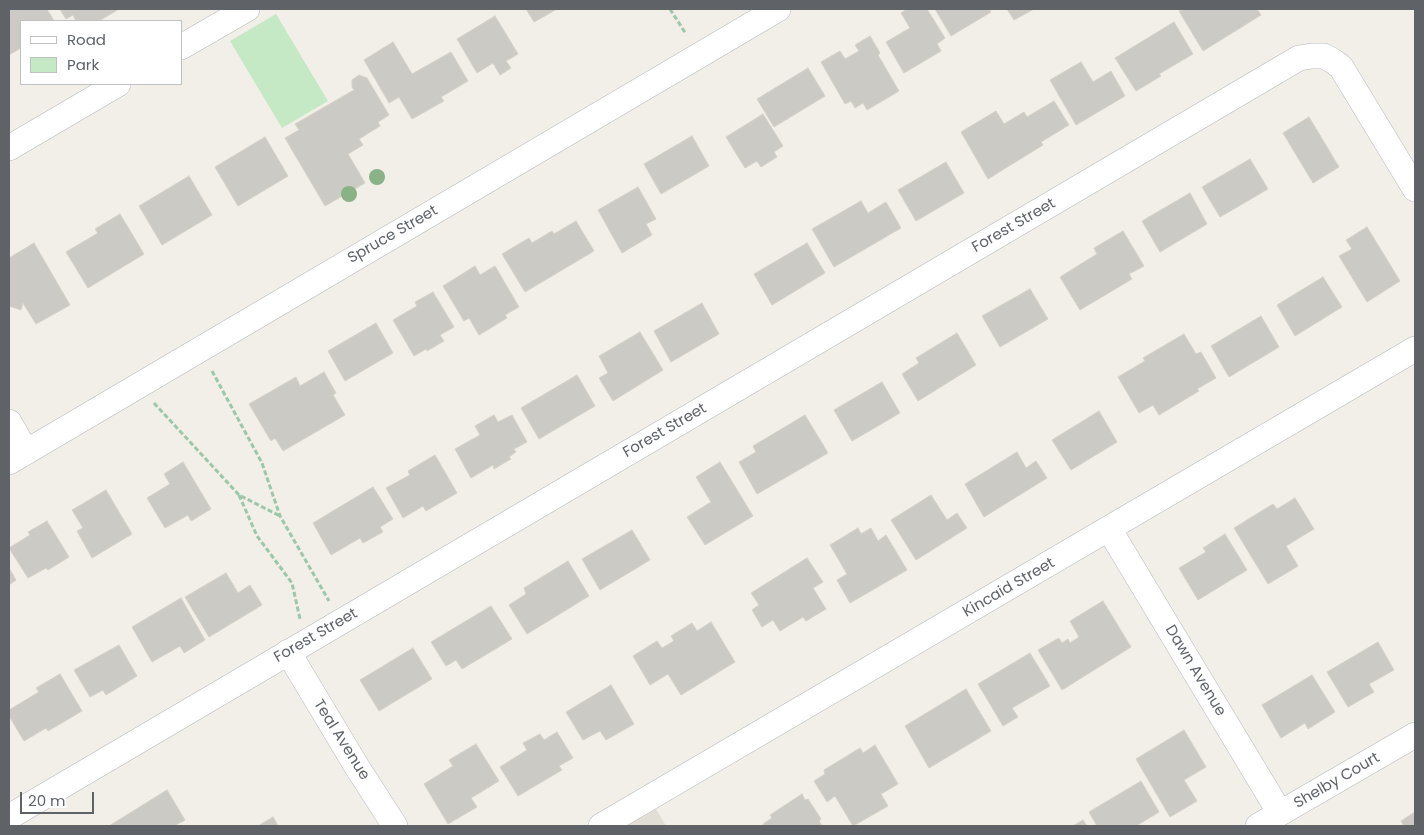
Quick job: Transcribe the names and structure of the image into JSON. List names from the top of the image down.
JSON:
{
  "streets": {
    "street": [
      "Forest Street",
      "Spruce Street",
      "Kincaid Street",
      "Dawn Avenue",
      "Teal Avenue",
      "Shelby Court"
    ]
  },
  "crossings": [
    ["Forest Street", "Teal Avenue"],
    ["Kincaid Street", "Dawn Avenue"],
    ["Dawn Avenue", "Shelby Court"]
  ],
  "legend": ["Road", "Park"],
  "scale_bar": "20 m"
}
